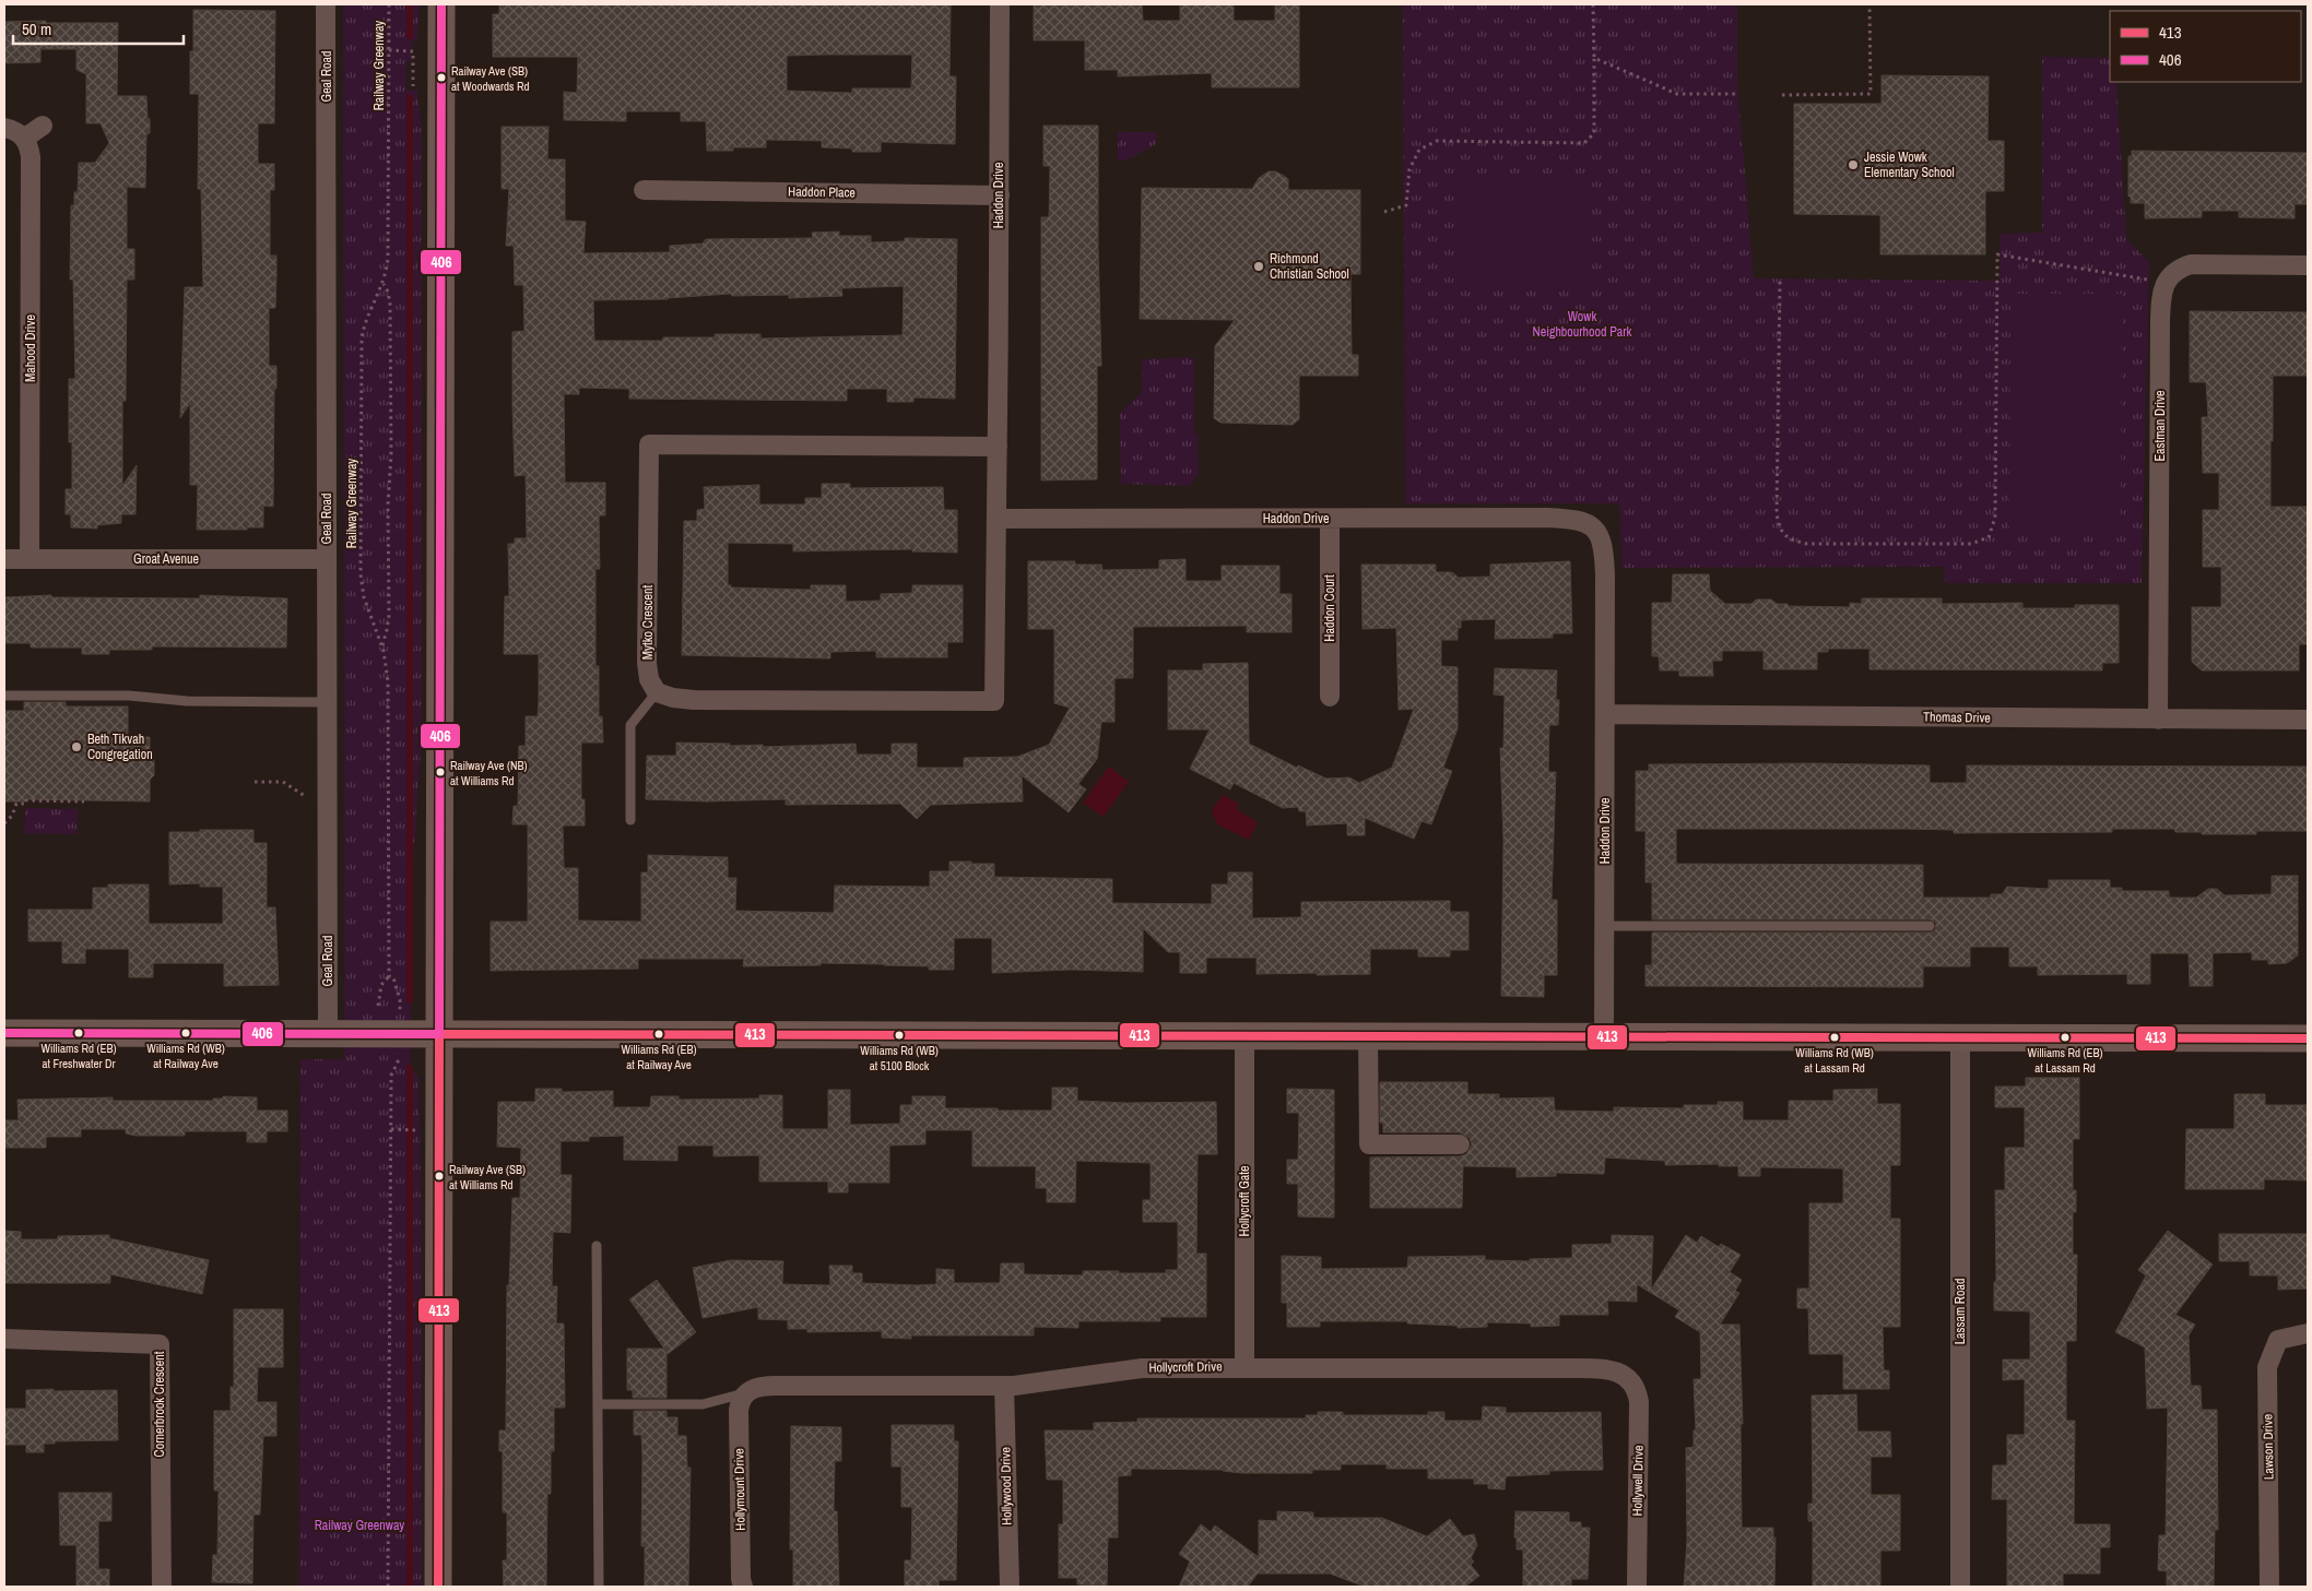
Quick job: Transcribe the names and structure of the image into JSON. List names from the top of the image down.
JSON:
{
  "streets": {
    "street": [
      "Geal Road",
      "Haddon Place",
      "Haddon Drive",
      "Mahood Drive",
      "Eastman Drive",
      "Groat Avenue",
      "Haddon Court",
      "Mytko Crescent",
      "Thomas Drive",
      "Hollycroft Gate",
      "Lassam Road",
      "Hollycroft Drive",
      "Cornerbrook Crescent",
      "Lawson Drive",
      "Hollywell Drive",
      "Hollywood Drive",
      "Hollymount Drive"
    ],
    "path": ["Railway Greenway"]
  },
  "crossings": [
    ["Geal Road", "Groat Avenue"],
    ["Haddon Place", "Haddon Drive"],
    ["Haddon Drive", "Haddon Court"],
    ["Haddon Drive", "Mytko Crescent"],
    ["Haddon Drive", "Thomas Drive"],
    ["Mahood Drive", "Groat Avenue"],
    ["Eastman Drive", "Thomas Drive"],
    ["Hollycroft Gate", "Hollycroft Drive"],
    ["Hollycroft Drive", "Hollywell Drive"],
    ["Hollycroft Drive", "Hollywood Drive"],
    ["Hollycroft Drive", "Hollymount Drive"]
  ],
  "parks": ["Wowk Neighbourhood Park", "Railway Greenway"],
  "places": [
    "Railway Ave (SB) at Woodwards Rd",
    "Jessie Wowk Elementary School",
    "Richmond Christian School",
    "Beth Tikvah Congregation",
    "Railway Ave (NB) at Williams Rd",
    "Williams Rd (EB) at Freshwater Dr",
    "Williams Rd (WB) at Railway Ave",
    "Williams Rd (EB) at Railway Ave",
    "Williams Rd (WB) at 5100 Block",
    "Williams Rd (WB) at Lassam Rd",
    "Williams Rd (EB) at Lassam Rd",
    "Railway Ave (SB) at Williams Rd"
  ],
  "lines": ["transit line 406", "transit line 413"],
  "legend": ["413", "406"],
  "scale_bar": "50 m"
}
